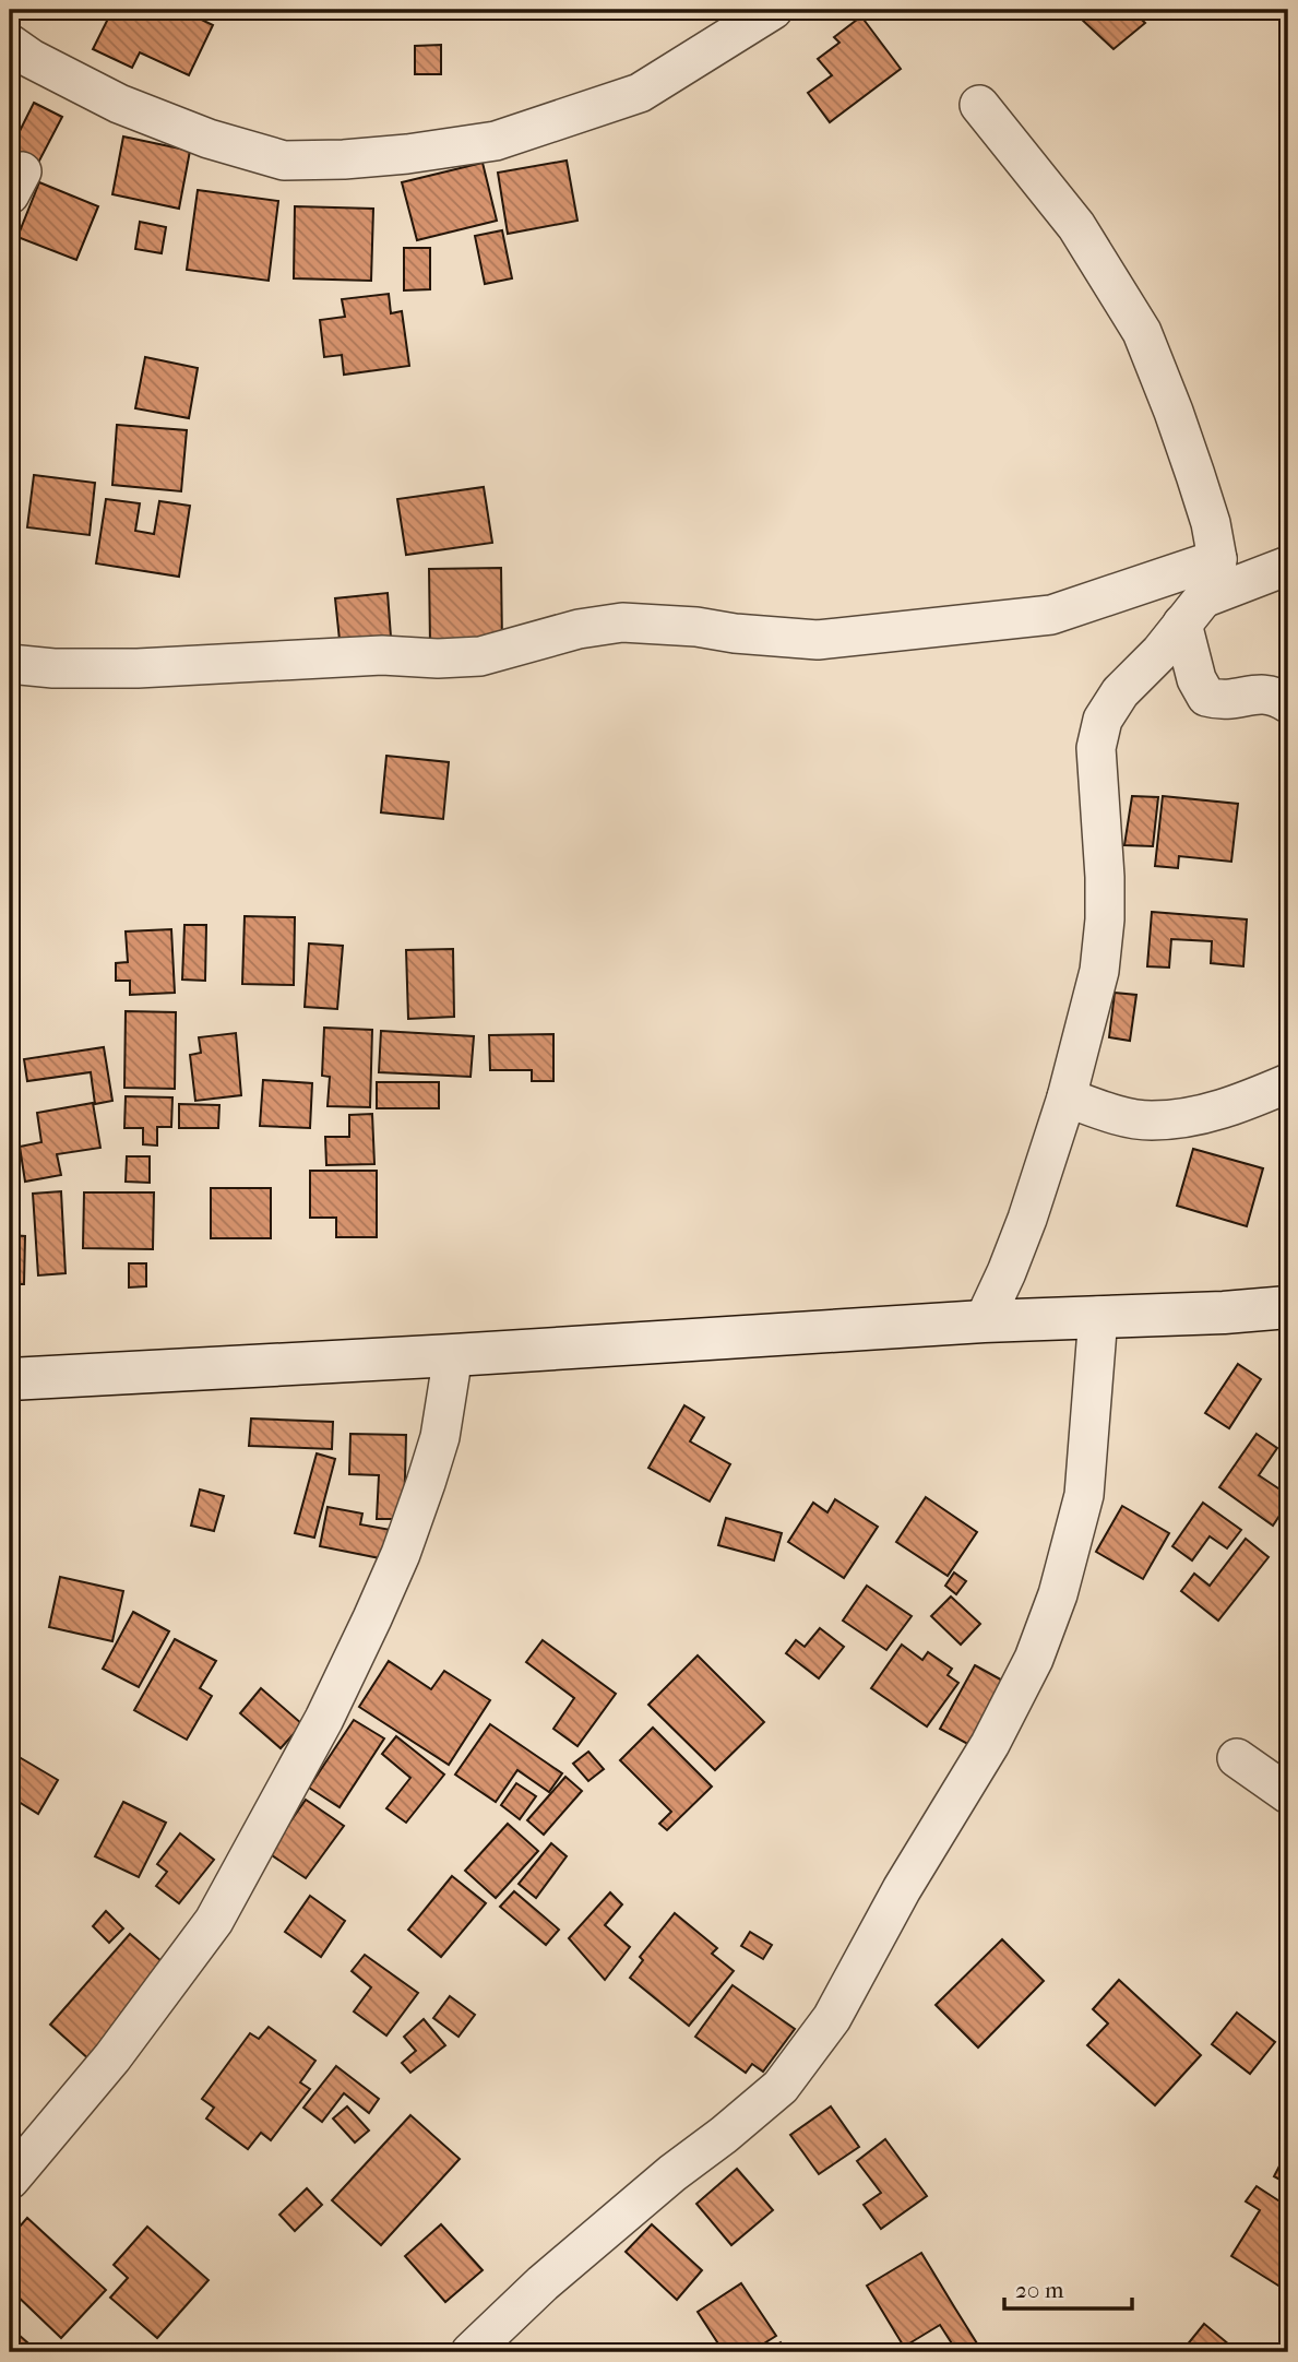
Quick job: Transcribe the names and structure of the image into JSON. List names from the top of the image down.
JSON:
{
  "scale_bar": "20 m"
}
